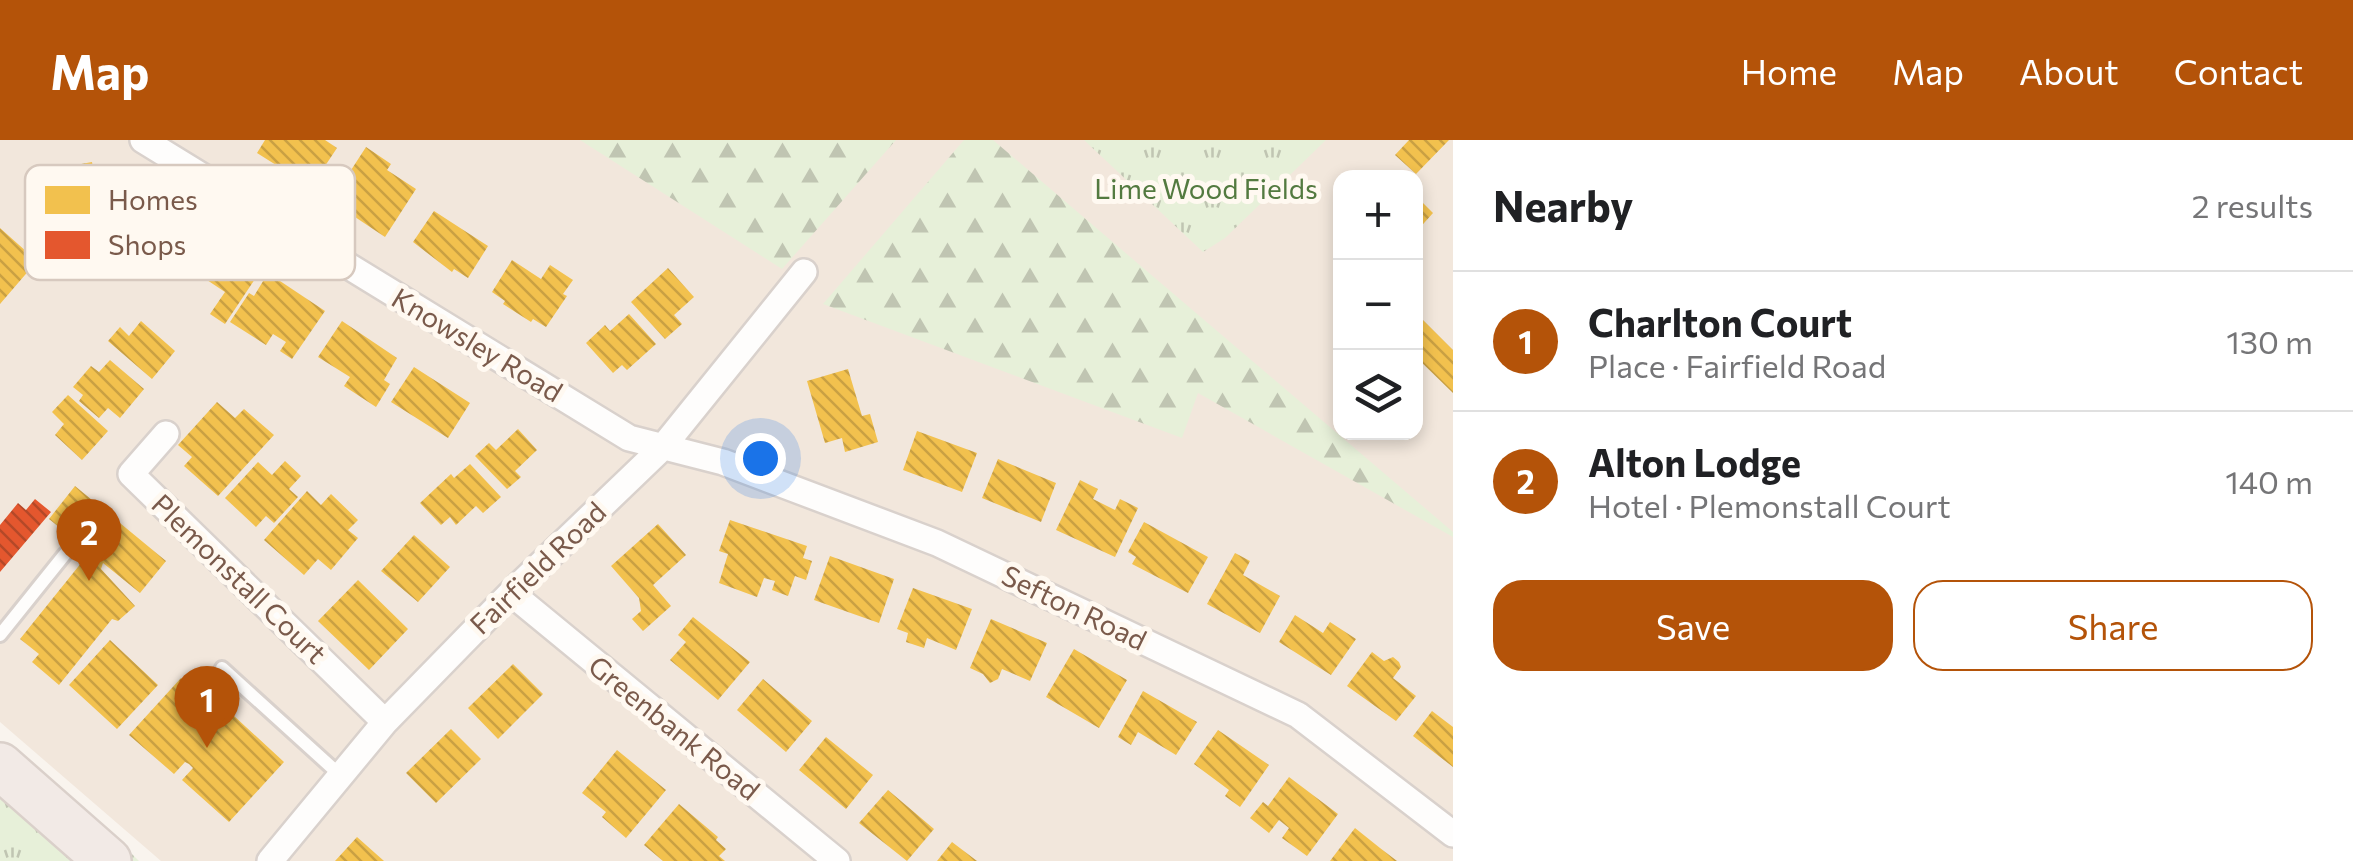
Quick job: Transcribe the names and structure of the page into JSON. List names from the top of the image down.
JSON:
{
  "streets": {
    "street": [
      "Knowsley Road",
      "Fairfield Road",
      "Plemonstall Court",
      "Sefton Road",
      "Greenbank Road"
    ]
  },
  "crossings": [
    ["Knowsley Road", "Fairfield Road"],
    ["Knowsley Road", "Sefton Road"],
    ["Fairfield Road", "Plemonstall Court"],
    ["Fairfield Road", "Sefton Road"],
    ["Fairfield Road", "Greenbank Road"]
  ],
  "parks": ["Lime Wood Fields"],
  "legend": ["Homes", "Shops"],
  "page": {
    "header": "Map",
    "nav": [
      "Home",
      "Map",
      "About",
      "Contact"
    ],
    "heading": ["Nearby", "2 results"],
    "map_buttons": ["+", "−"],
    "list": [
      {
        "mark": "1",
        "name": "Charlton Court",
        "note": "Place · Fairfield Road",
        "value": "130 m"
      },
      {
        "mark": "2",
        "name": "Alton Lodge",
        "note": "Hotel · Plemonstall Court",
        "value": "140 m"
      }
    ],
    "pins": ["2", "1"],
    "buttons": ["Save", "Share"]
  }
}
